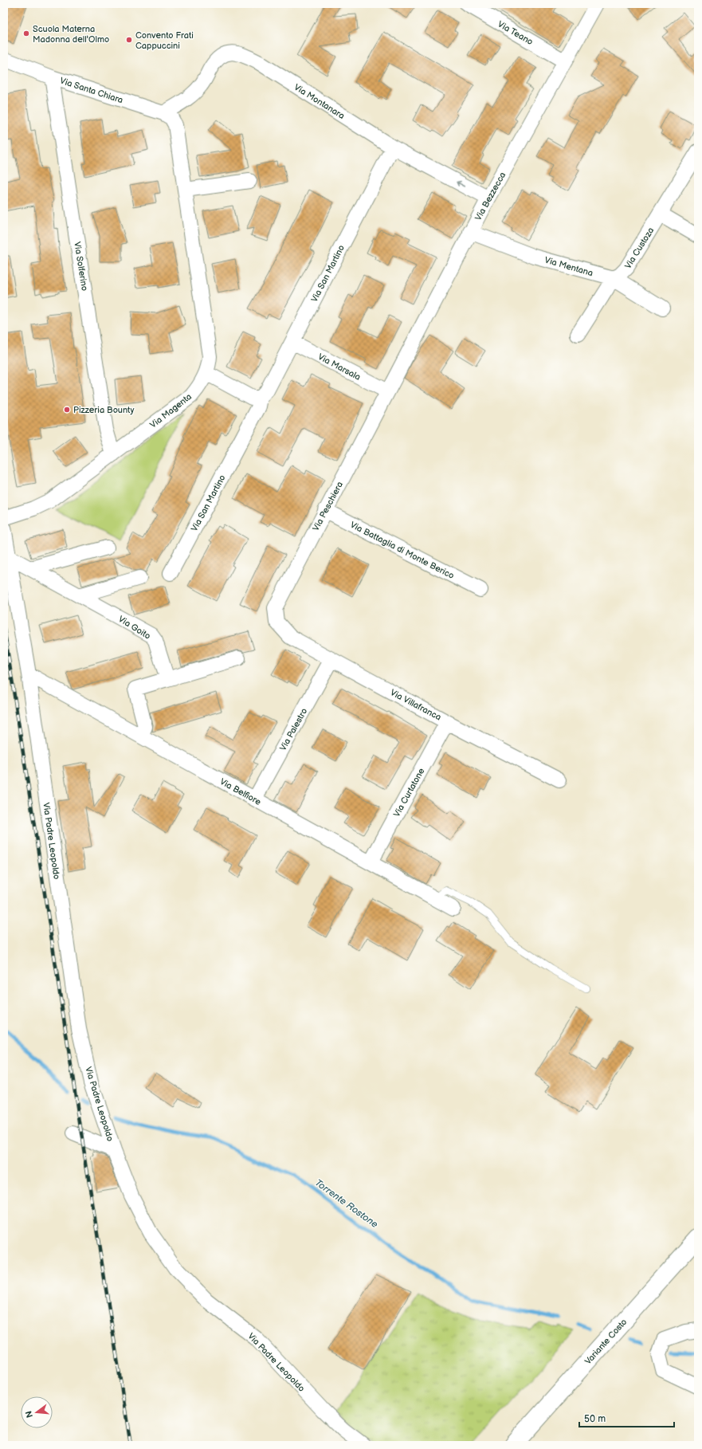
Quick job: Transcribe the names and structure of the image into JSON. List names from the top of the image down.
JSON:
{
  "streets": {
    "highway": ["Variante Costo"],
    "street": [
      "Via Teano",
      "Via Santa Chiara",
      "Via Montanara",
      "Via Bezzecca",
      "Via Custoza",
      "Via Solferino",
      "Via Mentana",
      "Via San Martino",
      "Via Marsala",
      "Via Magenta",
      "Via Peschiera",
      "Via Battaglia di Monte Berico",
      "Via Goito",
      "Via Villafranca",
      "Via Palestro",
      "Via Belfiore",
      "Via Curtatone",
      "Via Padre Leopoldo"
    ]
  },
  "crossings": [
    ["Via Teano", "Via Bezzecca"],
    ["Via Santa Chiara", "Via Montanara"],
    ["Via Santa Chiara", "Via Solferino"],
    ["Via Santa Chiara", "Via Magenta"],
    ["Via Montanara", "Via Bezzecca"],
    ["Via Montanara", "Via San Martino"],
    ["Via Bezzecca", "Via Mentana"],
    ["Via Bezzecca", "Via Marsala"],
    ["Via Bezzecca", "Via Peschiera"],
    ["Via Custoza", "Via Mentana"],
    ["Via Solferino", "Via Magenta"],
    ["Via San Martino", "Via Marsala"],
    ["Via Marsala", "Via Peschiera"],
    ["Via Peschiera", "Via Battaglia di Monte Berico"],
    ["Via Peschiera", "Via Villafranca"],
    ["Via Goito", "Via Padre Leopoldo"],
    ["Via Villafranca", "Via Palestro"],
    ["Via Villafranca", "Via Curtatone"],
    ["Via Palestro", "Via Belfiore"],
    ["Via Belfiore", "Via Curtatone"],
    ["Via Belfiore", "Via Padre Leopoldo"]
  ],
  "water": ["Torrente Rostone"],
  "places": ["Scuola Materna Madonna dell'Olmo", "Convento Frati Cappuccini", "Pizzeria Bounty"],
  "scale_bar": "50 m",
  "north": "left"
}
